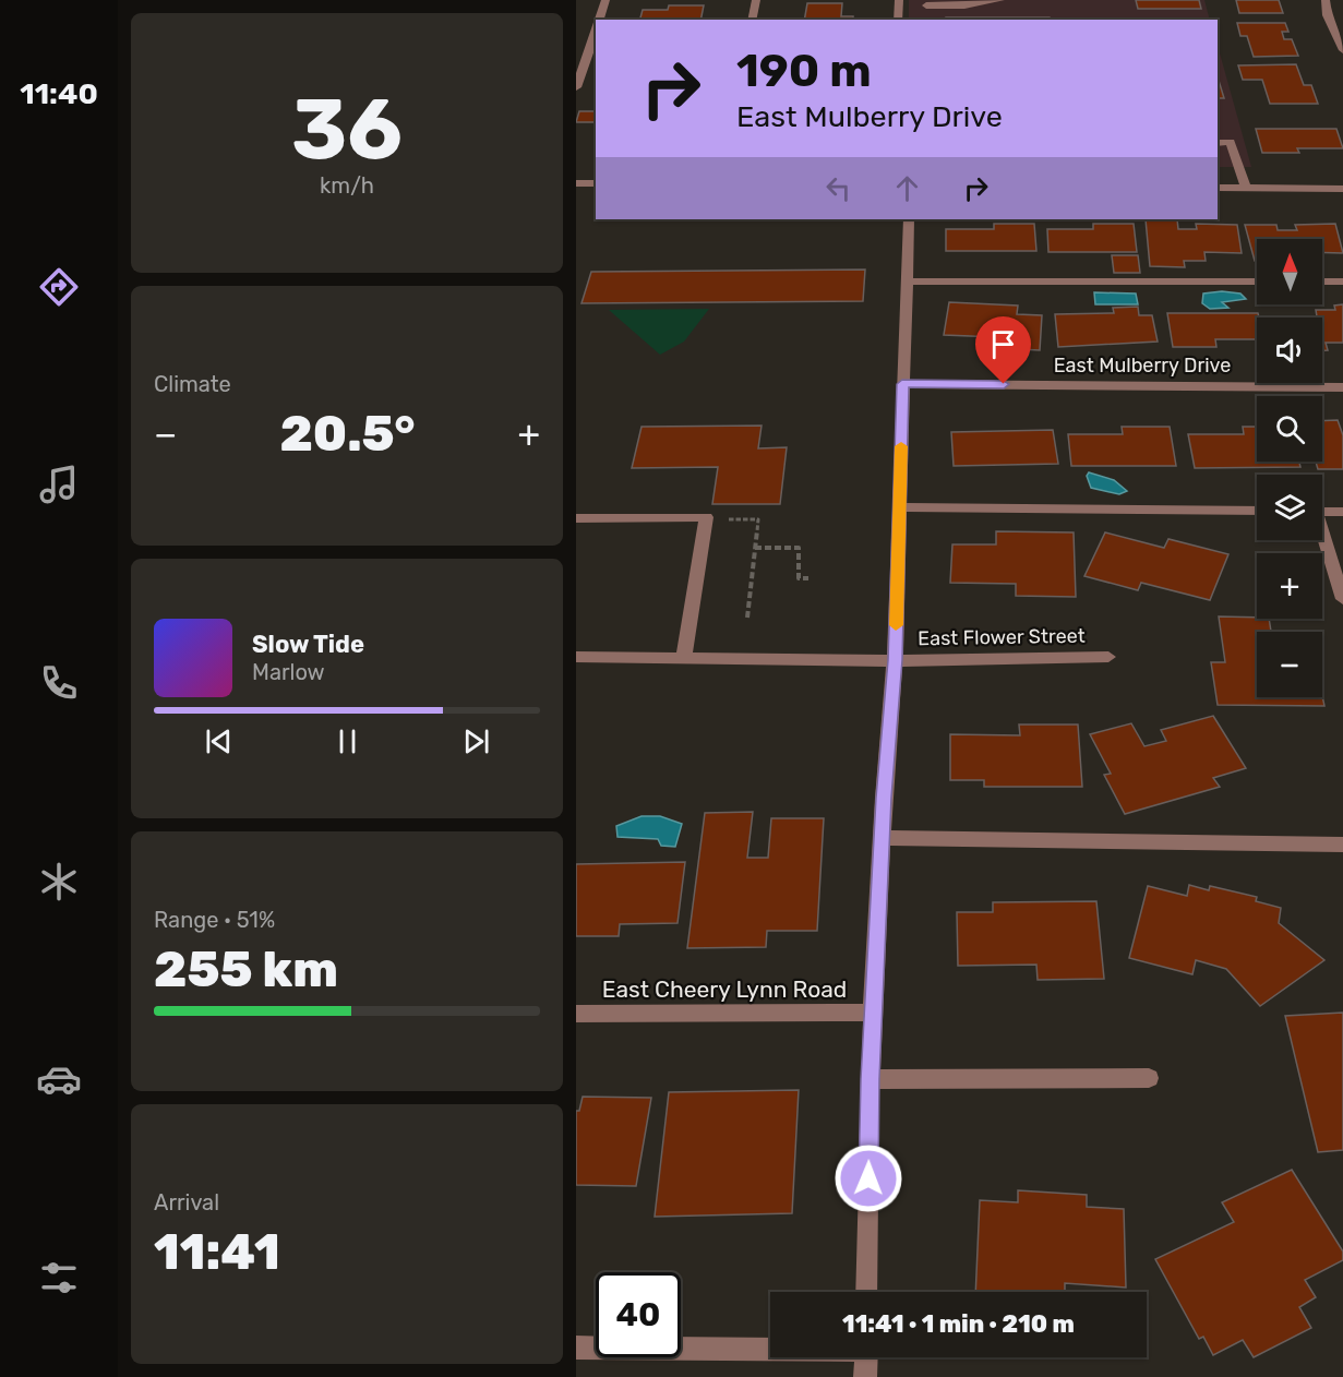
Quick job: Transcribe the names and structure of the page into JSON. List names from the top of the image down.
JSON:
{
  "streets": {
    "street": ["East Mulberry Drive", "East Flower Street", "East Cheery Lynn Road"]
  },
  "north": "top",
  "page": {
    "tabs": "11:40",
    "tile": [
      ["36", "km/h"],
      "Climate",
      ["Range · 51%", "255 km"],
      ["Arrival", "11:41"]
    ],
    "turn": ["190 m", "East Mulberry Drive"],
    "map_buttons": ["+", "−"],
    "heat": ["−", "20.5°", "+"],
    "song": ["Slow Tide", "Marlow"],
    "limit": "40",
    "trip": "11:41 · 1 min · 210 m"
  }
}
